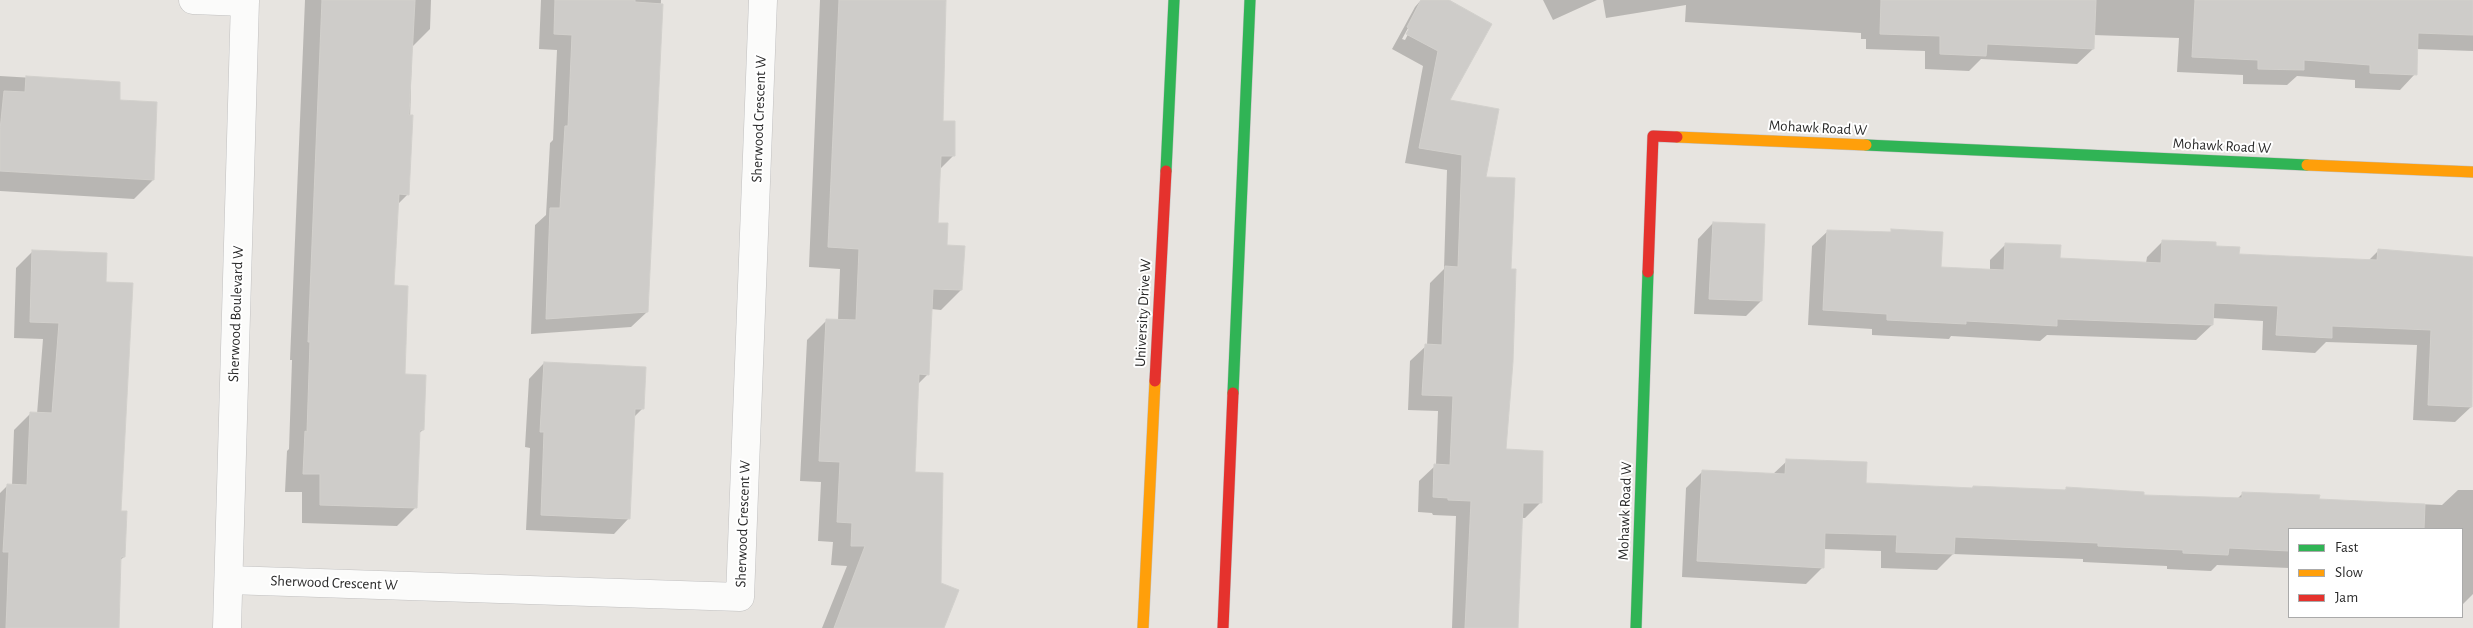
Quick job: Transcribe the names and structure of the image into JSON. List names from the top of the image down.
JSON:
{
  "streets": {
    "street": [
      "Sherwood Crescent W",
      "Mohawk Road W",
      "University Drive W",
      "Sherwood Boulevard W"
    ]
  },
  "crossings": [
    ["Sherwood Crescent W", "Sherwood Boulevard W"]
  ],
  "legend": ["Fast", "Slow", "Jam"]
}
